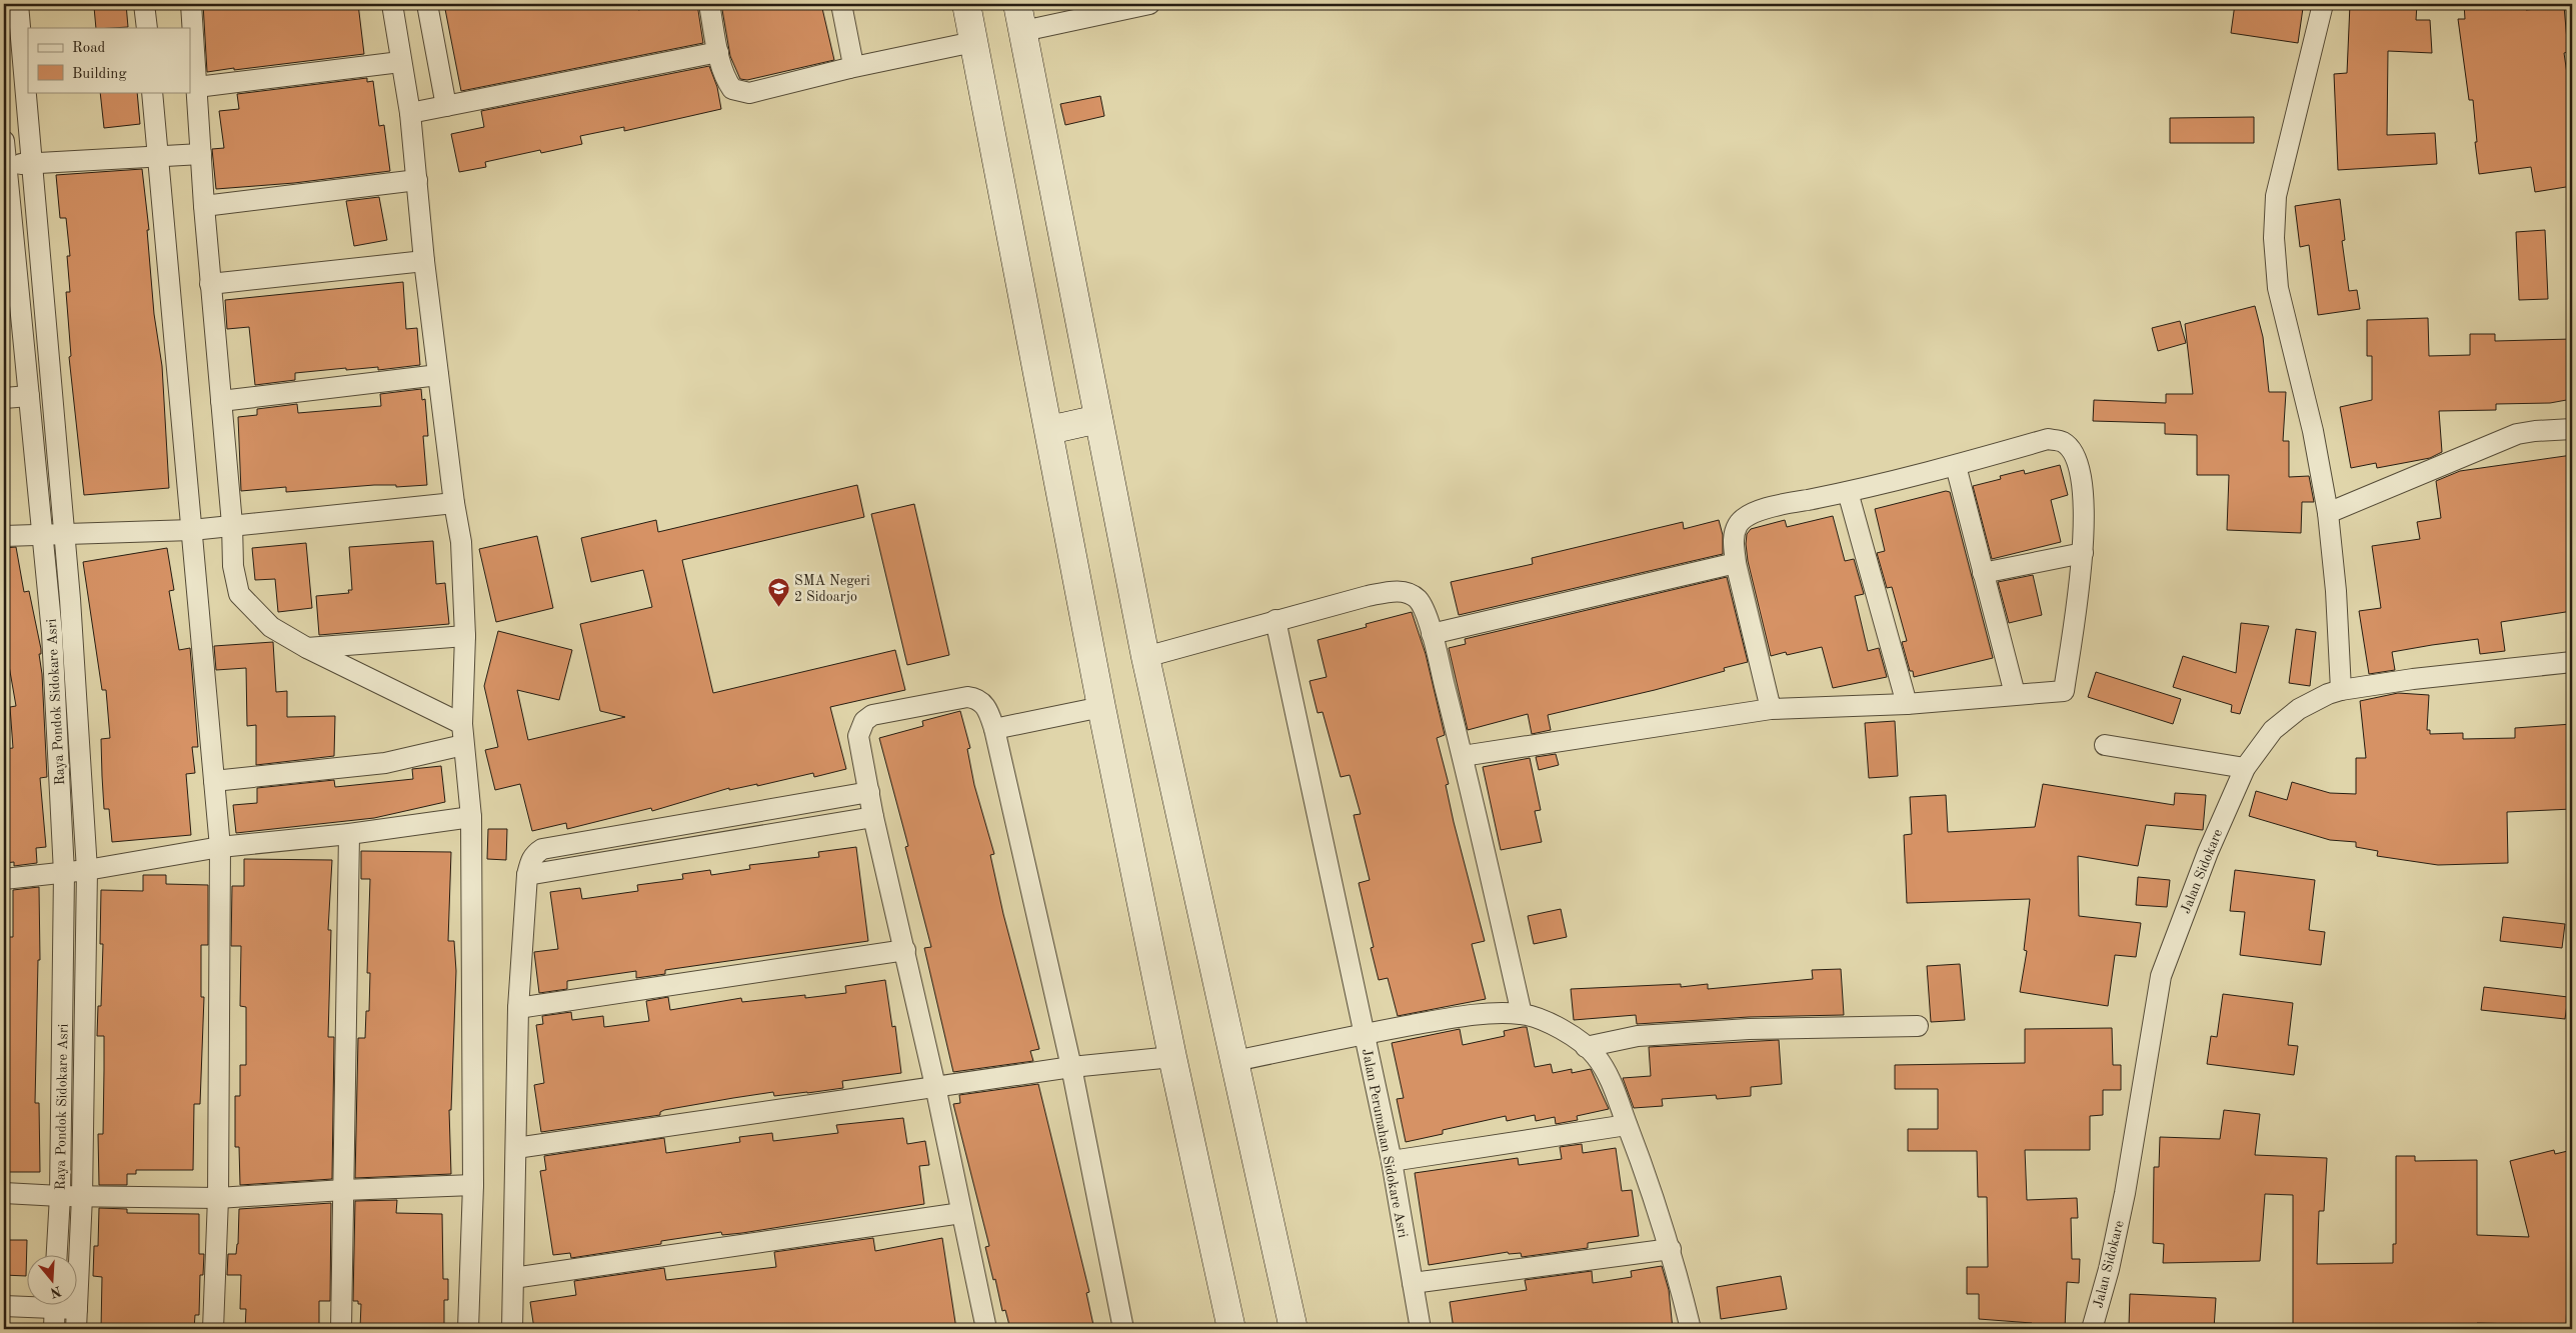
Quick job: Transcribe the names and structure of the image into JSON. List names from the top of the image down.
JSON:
{
  "streets": {
    "street": ["Raya Pondok Sidokare Asri", "Jalan Sidokare", "Jalan Perumahan Sidokare Asri"]
  },
  "places": {
    "school or university": ["SMA Negeri 2 Sidoarjo"]
  },
  "legend": ["Road", "Building"],
  "north": "bottom"
}
